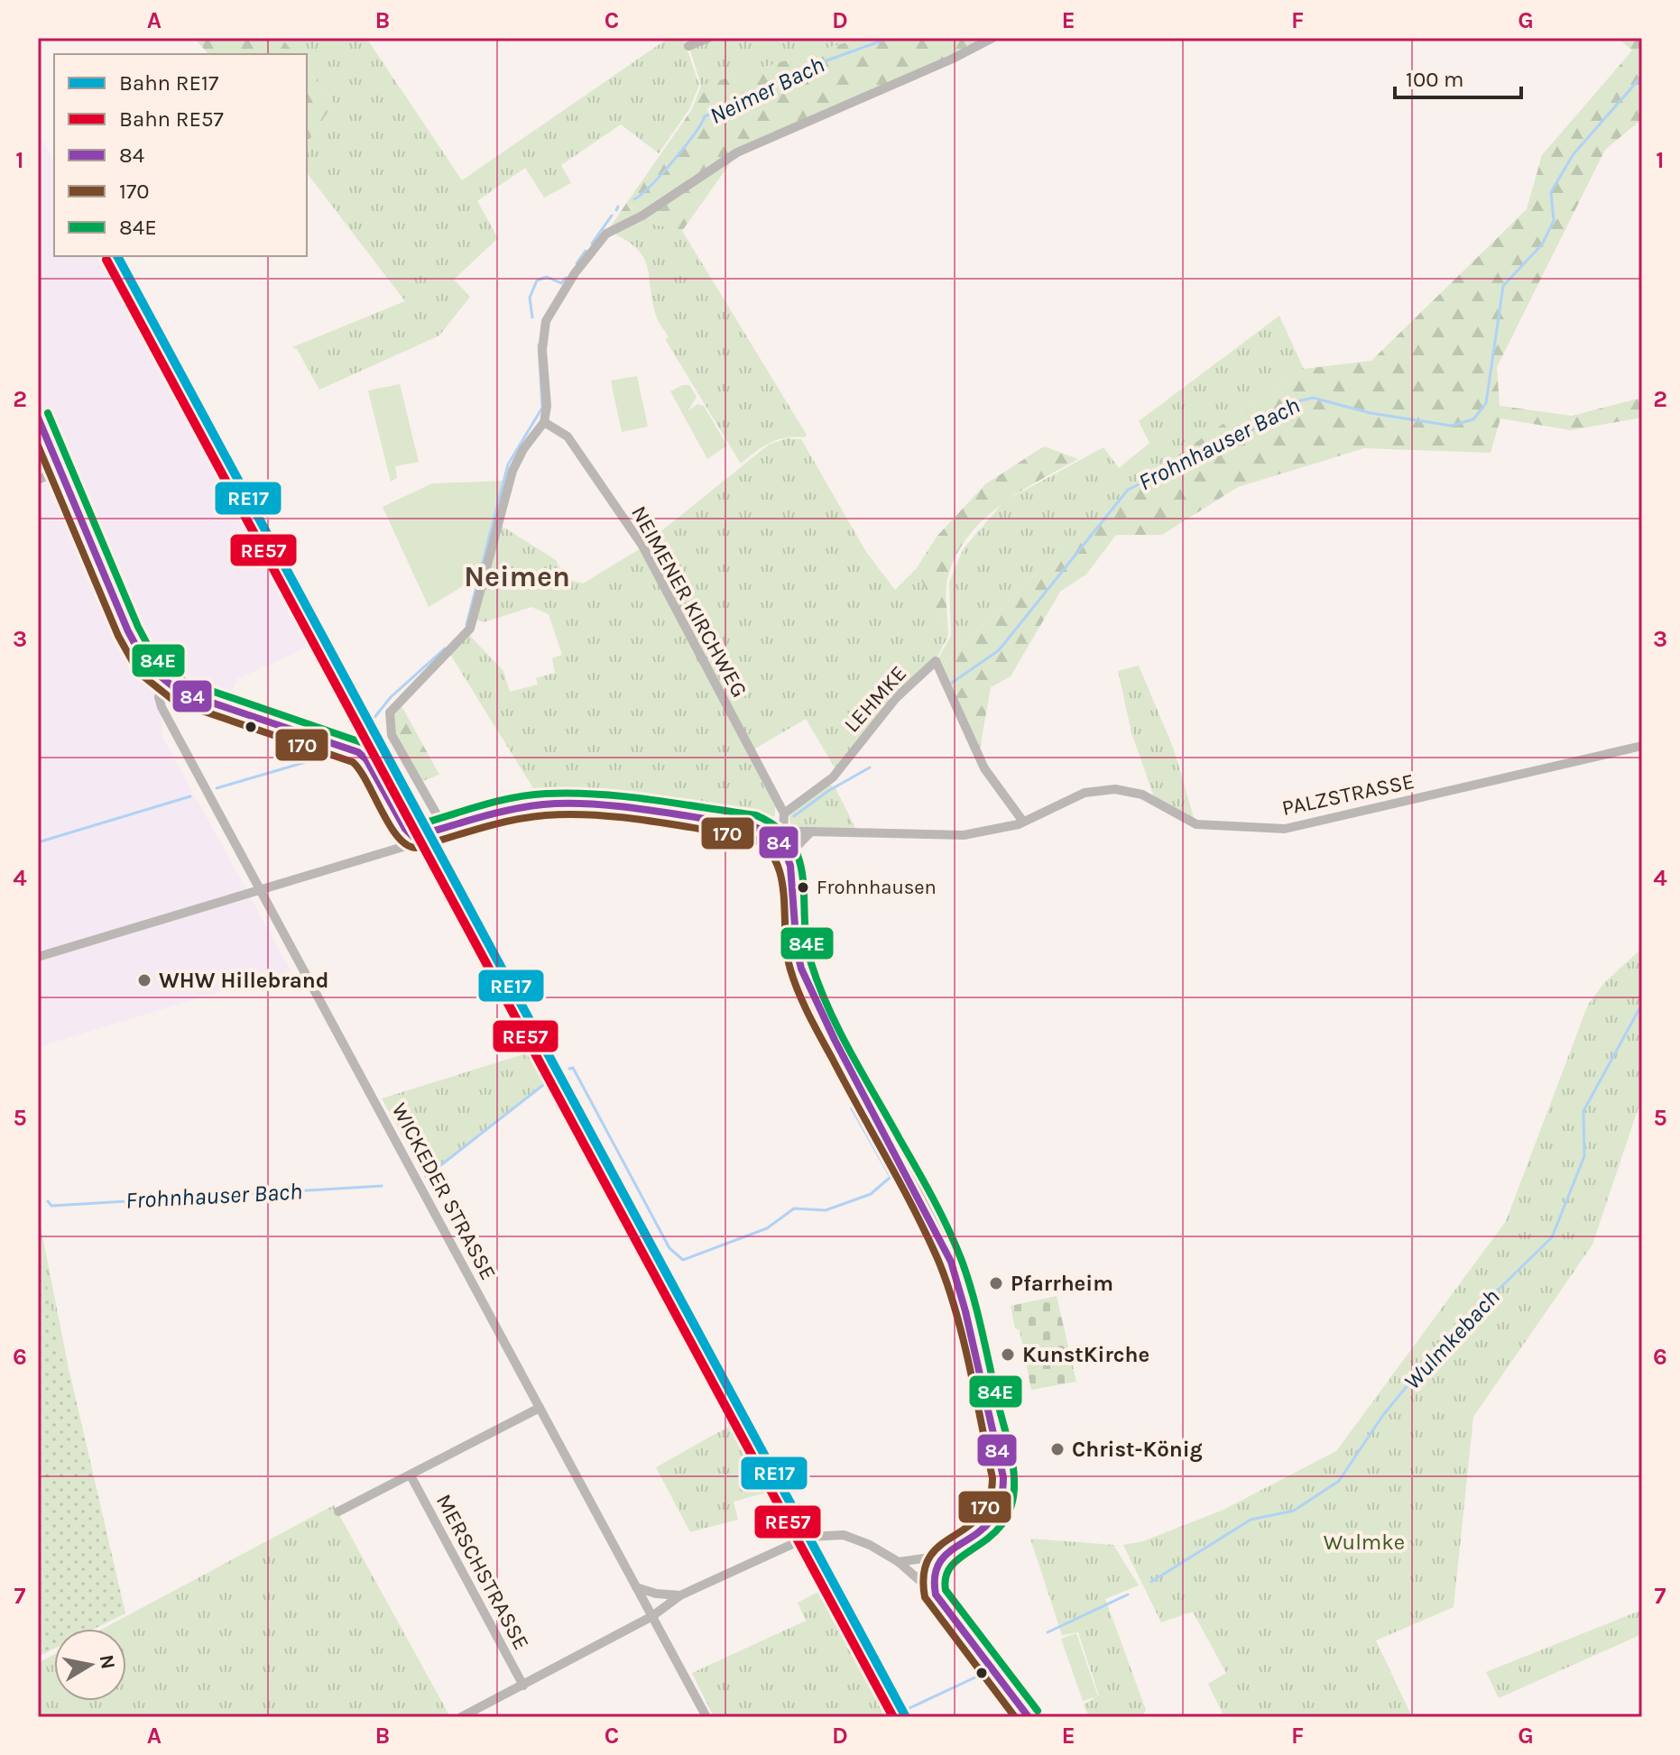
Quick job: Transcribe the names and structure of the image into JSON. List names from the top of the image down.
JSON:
{
  "streets": {
    "street": [
      "NEIMENER KIRCHWEG",
      "LEHMKE",
      "PALZSTRASSE",
      "WICKEDER STRASSE",
      "MERSCHSTRASSE"
    ]
  },
  "crossings": [
    ["NEIMENER KIRCHWEG", "LEHMKE"],
    ["LEHMKE", "PALZSTRASSE"]
  ],
  "districts": ["Neimen"],
  "water": ["Neimer Bach", "Frohnhauser Bach", "Wulmkebach"],
  "parks": ["Wulmke"],
  "places": [
    "Frohnhausen",
    "WHW Hillebrand",
    "Pfarrheim",
    "KunstKirche",
    "Christ-König"
  ],
  "lines": [
    "rail line RE17",
    "rail line RE57",
    "transit line 84E",
    "transit line 84",
    "transit line 170"
  ],
  "legend": [
    "Bahn RE17",
    "Bahn RE57",
    "84",
    "170",
    "84E"
  ],
  "scale_bar": "100 m",
  "north": "right",
  "grid": {
    "columns": [
      "A",
      "B",
      "C",
      "D",
      "E",
      "F",
      "G"
    ],
    "rows": [
      "1",
      "2",
      "3",
      "4",
      "5",
      "6",
      "7"
    ]
  }
}
